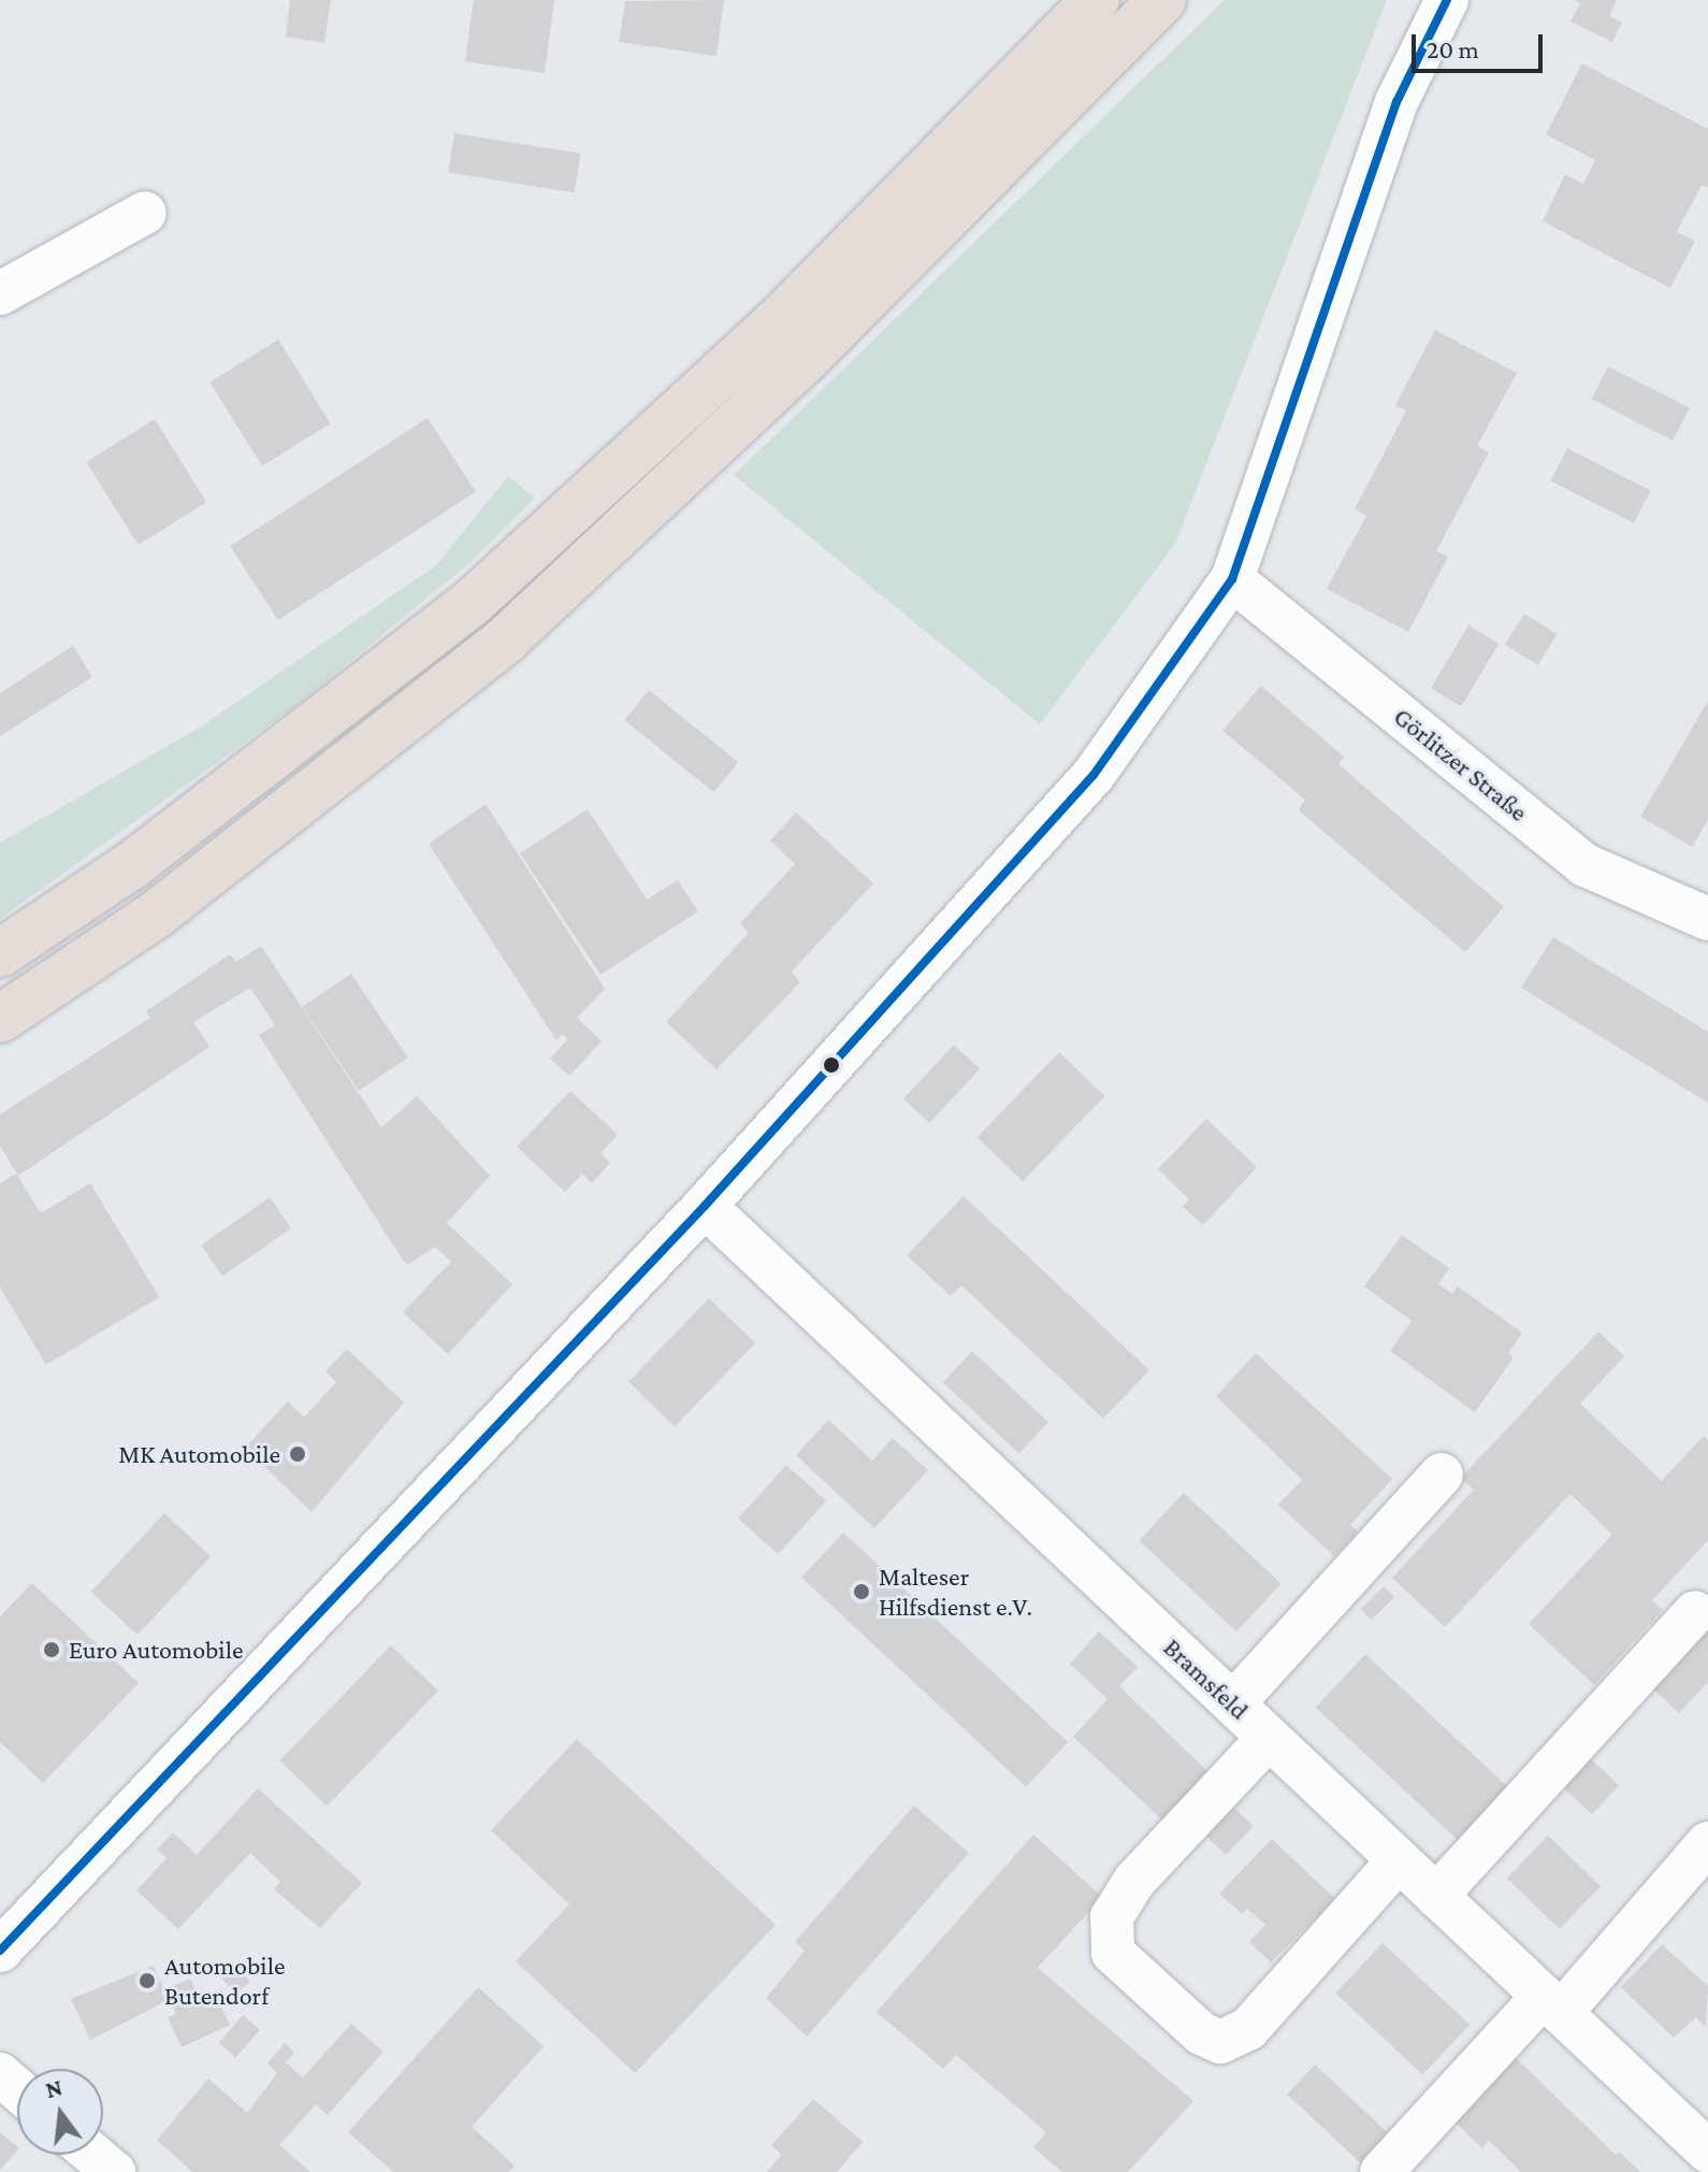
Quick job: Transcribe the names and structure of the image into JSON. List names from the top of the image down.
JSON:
{
  "streets": {
    "street": ["Görlitzer Straße", "Bramsfeld"]
  },
  "places": [
    "MK Automobile",
    "Malteser Hilfsdienst e.V.",
    "Euro Automobile",
    "Automobile Butendorf"
  ],
  "scale_bar": "20 m",
  "north": "top"
}
